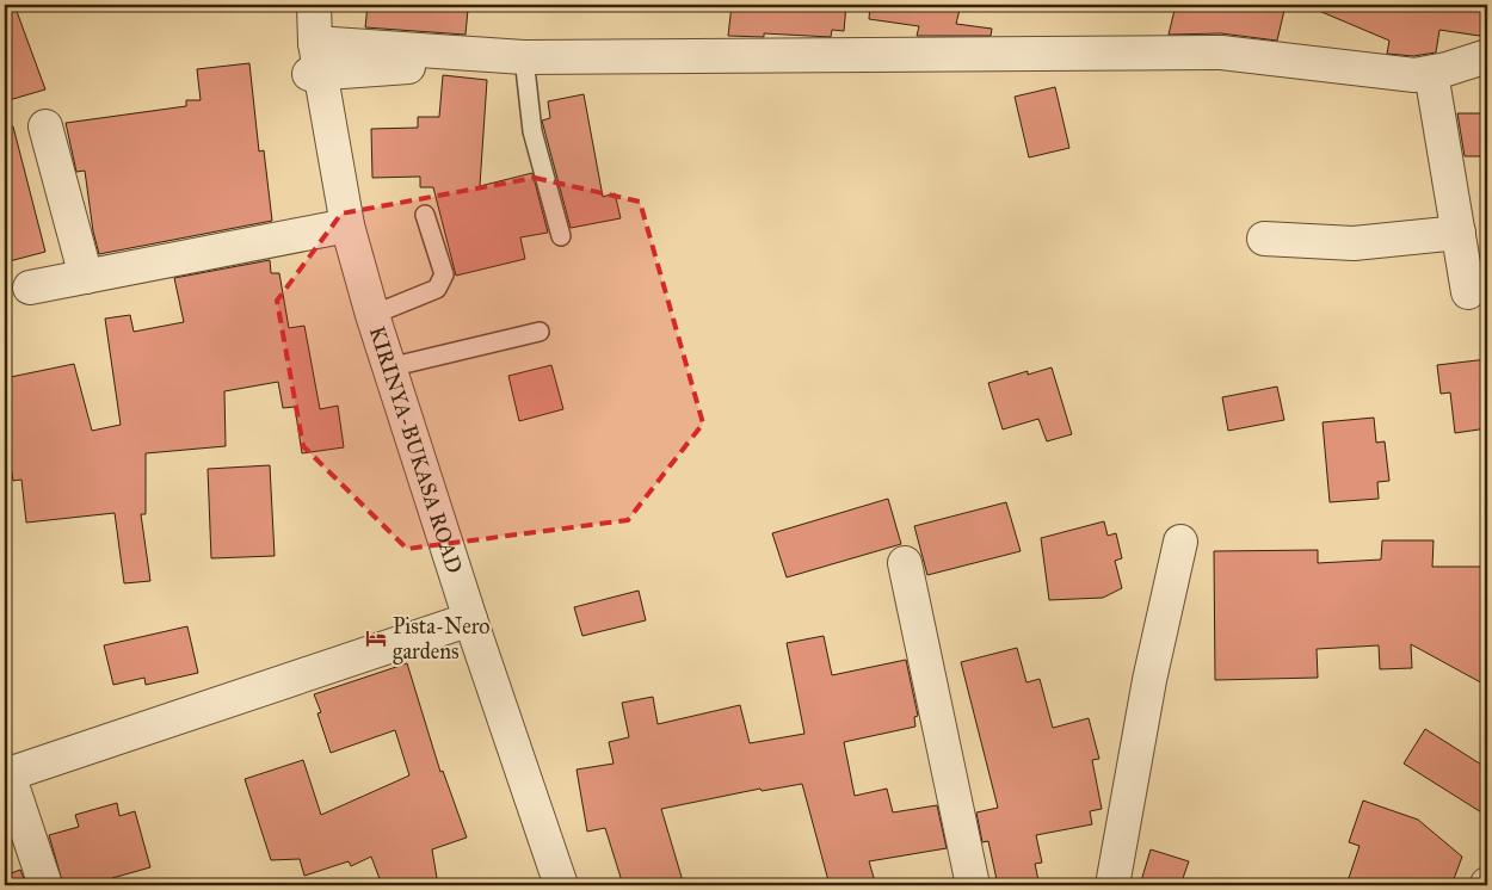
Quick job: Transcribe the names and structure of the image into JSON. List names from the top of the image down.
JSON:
{
  "streets": {
    "street": ["KIRINYA-BUKASA ROAD"]
  },
  "places": {
    "hotel": ["Pista-Nero gardens"]
  }
}
